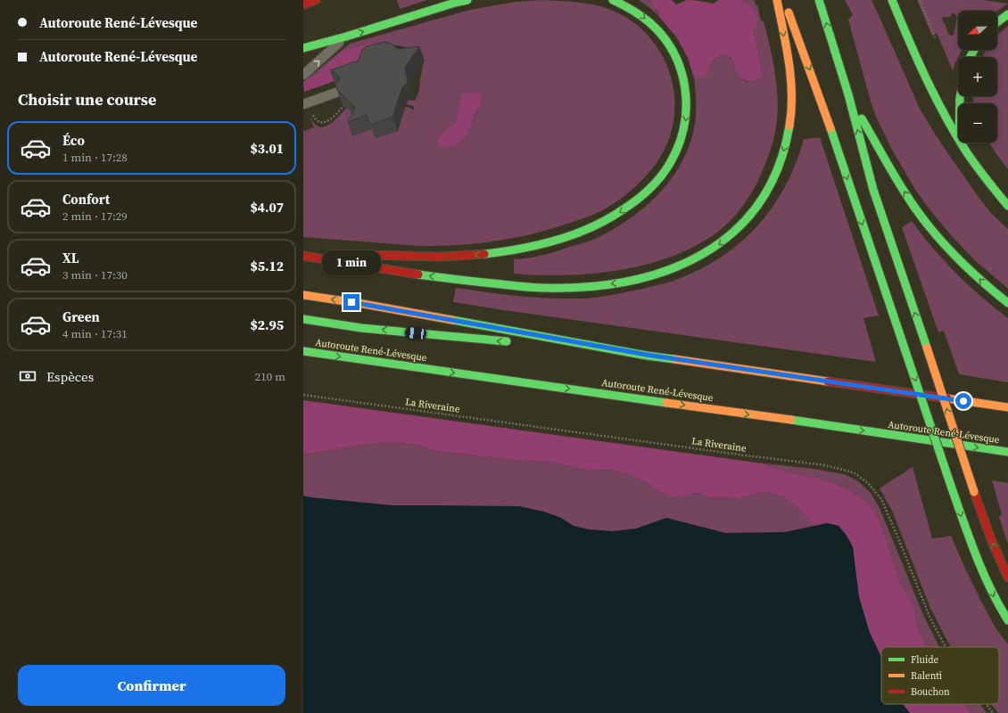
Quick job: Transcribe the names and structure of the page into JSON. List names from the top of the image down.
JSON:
{
  "streets": {
    "main road": ["Autoroute René-Lévesque"],
    "path": ["La Riveraine"]
  },
  "legend": ["Fluide", "Ralenti", "Bouchon"],
  "north": "left",
  "page": {
    "banner": ["Autoroute René-Lévesque", "Autoroute René-Lévesque"],
    "map_buttons": ["+", "−"],
    "heading": "Choisir une course",
    "list": [
      {
        "name": "Éco",
        "note": "1 min · 17:28",
        "value": "$3.01"
      },
      {
        "name": "Confort",
        "note": "2 min · 17:29",
        "value": "$4.07"
      },
      {
        "name": "XL",
        "note": "3 min · 17:30",
        "value": "$5.12"
      },
      {
        "name": "Green",
        "note": "4 min · 17:31",
        "value": "$2.95"
      }
    ],
    "bubble": "1 min",
    "pay": ["Espèces", "210 m"],
    "buttons": "Confirmer"
  }
}
